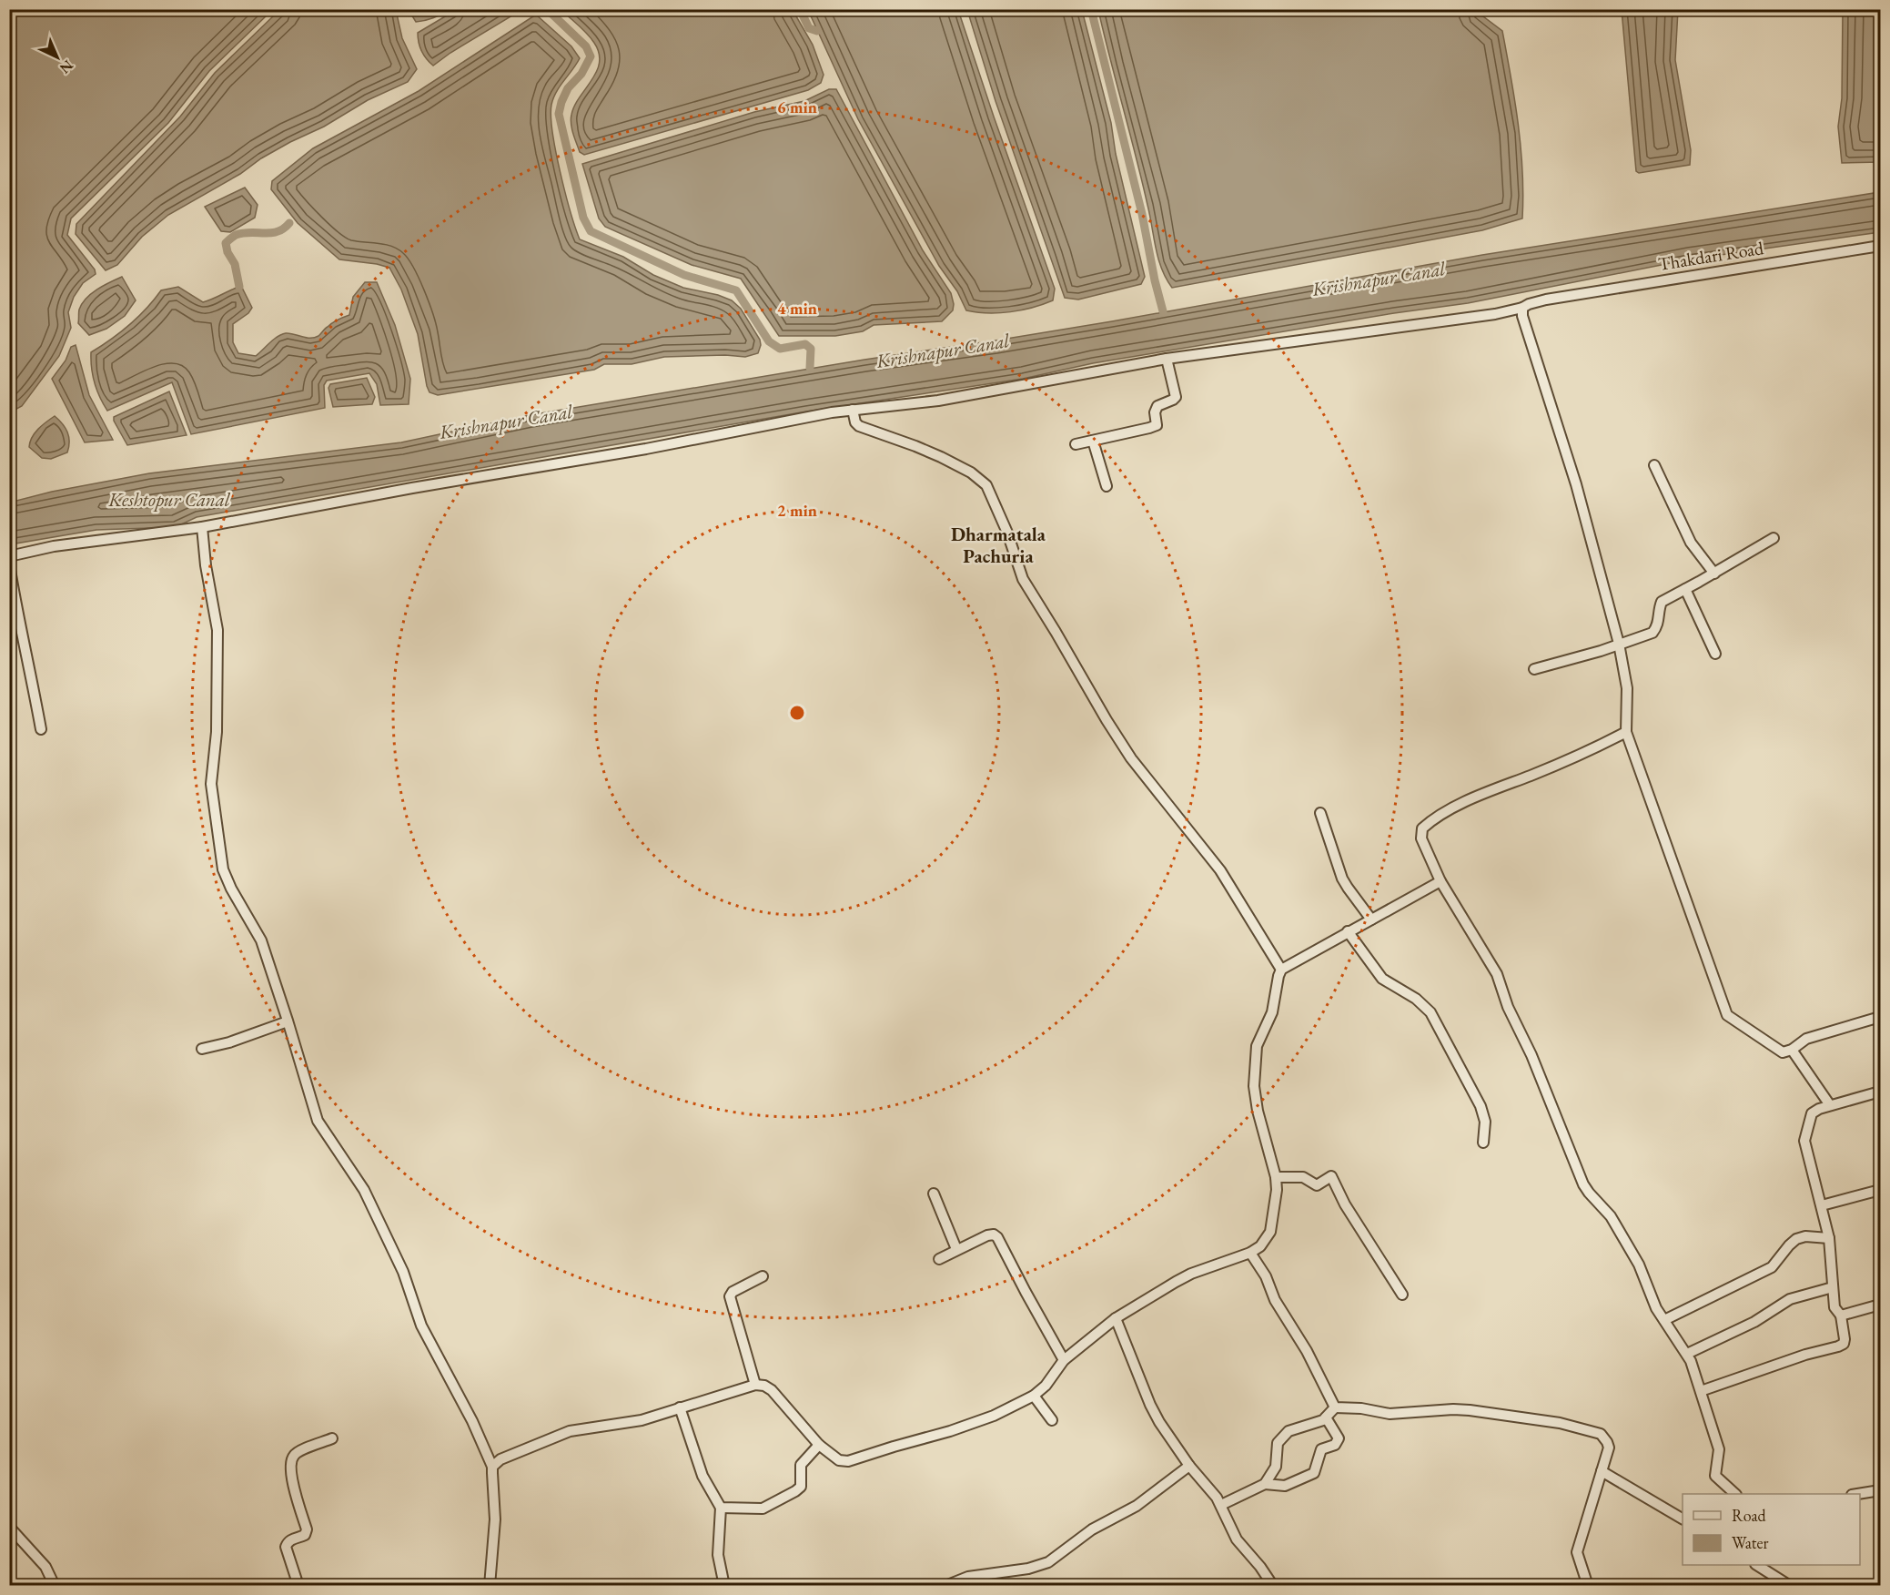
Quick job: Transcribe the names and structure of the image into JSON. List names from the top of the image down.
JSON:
{
  "streets": {
    "street": ["Thakdari Road"]
  },
  "districts": ["Dharmatala Pachuria"],
  "water": ["Krishnapur Canal", "Keshtopur Canal"],
  "legend": ["Road", "Water"],
  "north": "bottom right",
  "rings": ["6 min", "4 min", "2 min"]
}
